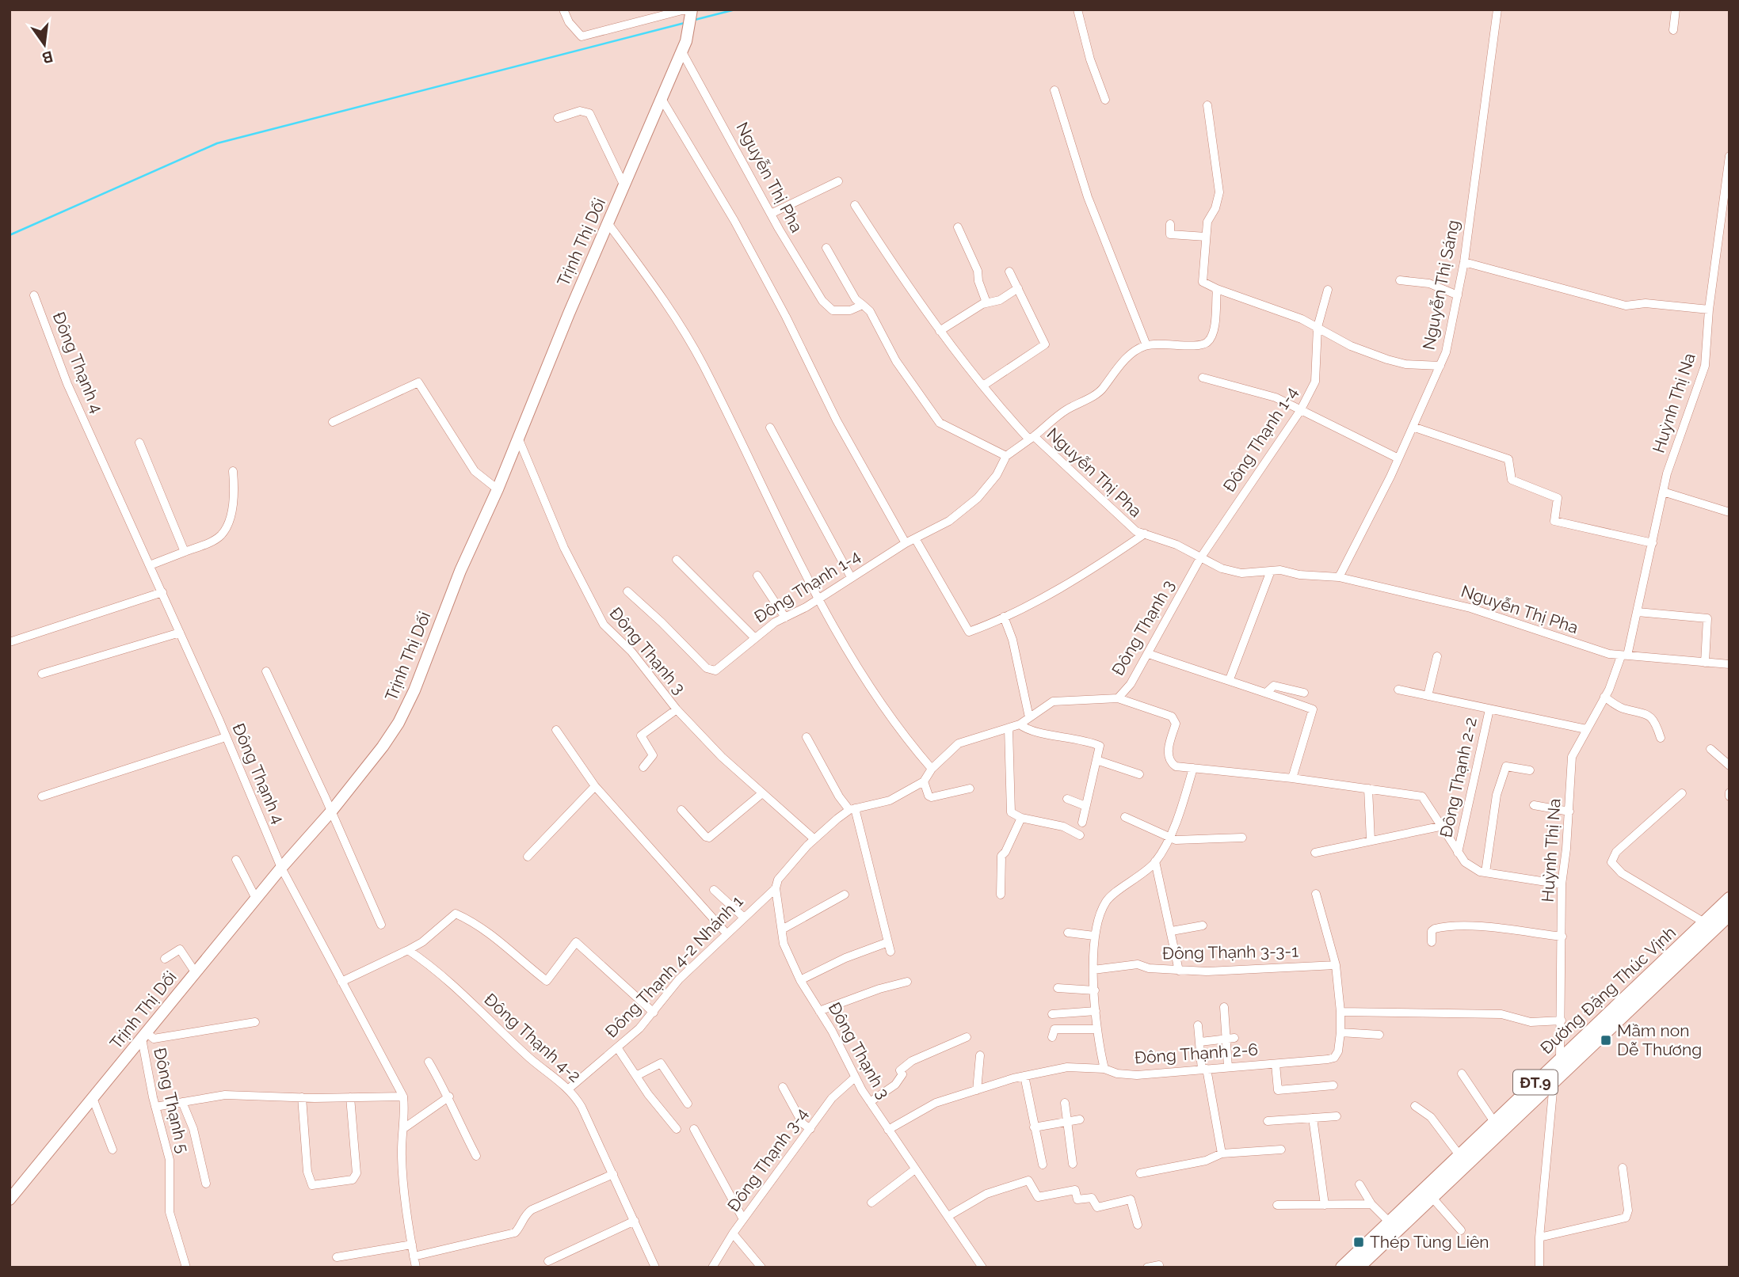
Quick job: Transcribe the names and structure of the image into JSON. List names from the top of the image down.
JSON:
{
  "streets": {
    "main road": ["Trịnh Thị Dối", "Đường Đặng Thúc Vịnh", "ĐT.9"],
    "street": [
      "Nguyễn Thị Pha",
      "Nguyễn Thị Sáng",
      "Đông Thạnh 4",
      "Huỳnh Thị Na",
      "Đông Thạnh 1-4",
      "Đông Thạnh 3",
      "Đông Thạnh 2-2",
      "Đông Thạnh 3-3-1",
      "Đông Thạnh 4-2 Nhánh 1",
      "Đông Thạnh 4-2",
      "Đông Thạnh 2-6",
      "Đông Thạnh 5",
      "Đông Thạnh 3-4"
    ]
  },
  "crossings": [
    ["Nguyễn Thị Pha", "Trịnh Thị Dối"],
    ["Nguyễn Thị Pha", "Nguyễn Thị Sáng"],
    ["Nguyễn Thị Pha", "Huỳnh Thị Na"],
    ["Nguyễn Thị Pha", "Đông Thạnh 1-4"],
    ["Nguyễn Thị Pha", "Đông Thạnh 3"],
    ["Trịnh Thị Dối", "Đông Thạnh 4"],
    ["Trịnh Thị Dối", "Đông Thạnh 3"],
    ["Trịnh Thị Dối", "Đông Thạnh 5"],
    ["Huỳnh Thị Na", "Đường Đặng Thúc Vịnh"],
    ["Đông Thạnh 1-4", "Đông Thạnh 3"],
    ["Đông Thạnh 3", "Đông Thạnh 4-2 Nhánh 1"],
    ["Đông Thạnh 3", "Đông Thạnh 2-6"],
    ["Đông Thạnh 3", "Đông Thạnh 3-4"],
    ["Đông Thạnh 4-2 Nhánh 1", "Đông Thạnh 4-2"]
  ],
  "places": {
    "transit": ["Mầm non Dễ Thương", "Thép Tùng Liên"]
  },
  "north": "bottom"
}
